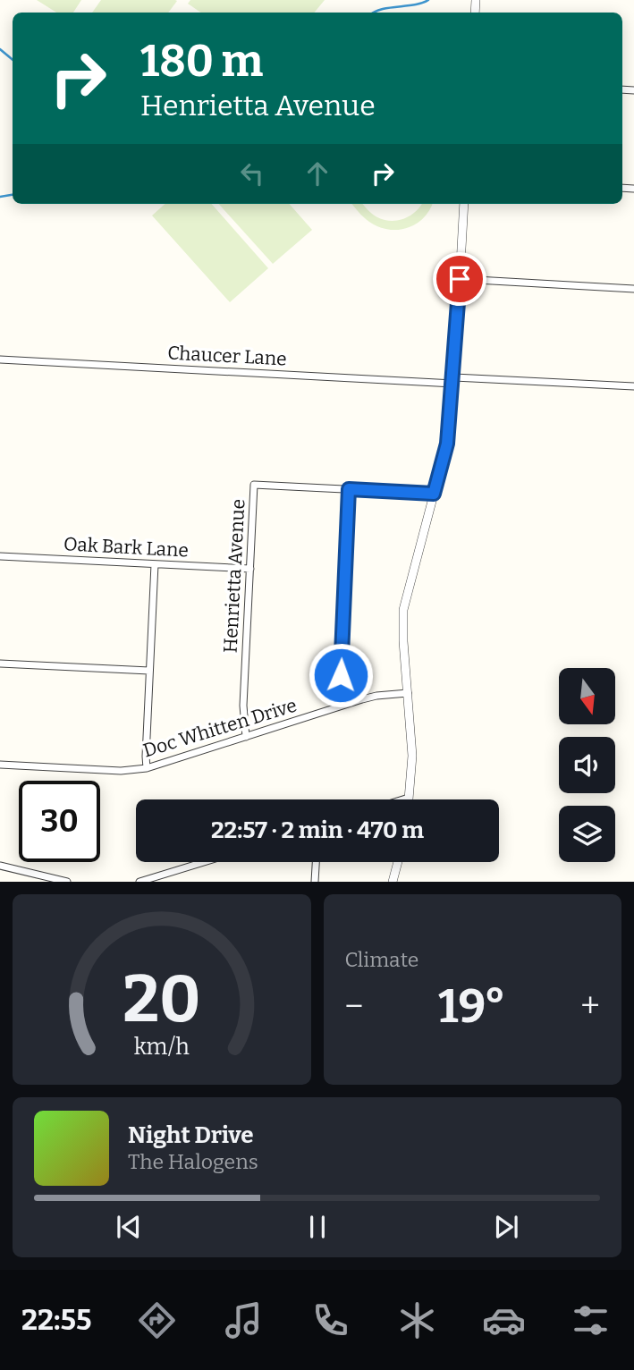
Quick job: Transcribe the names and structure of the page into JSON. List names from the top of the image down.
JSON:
{
  "streets": {
    "street": [
      "Chaucer Lane",
      "Oak Bark Lane",
      "Henrietta Avenue",
      "Doc Whitten Drive"
    ]
  },
  "crossings": [
    ["Oak Bark Lane", "Henrietta Avenue"],
    ["Henrietta Avenue", "Doc Whitten Drive"]
  ],
  "north": "bottom",
  "page": {
    "turn": ["180 m", "Henrietta Avenue"],
    "limit": "30",
    "trip": "22:57 · 2 min · 470 m",
    "tile": "Climate",
    "heat": ["−", "19°", "+"],
    "song": ["Night Drive", "The Halogens"],
    "tabs": "22:55",
    "gauge": ["20", "km/h"]
  }
}
